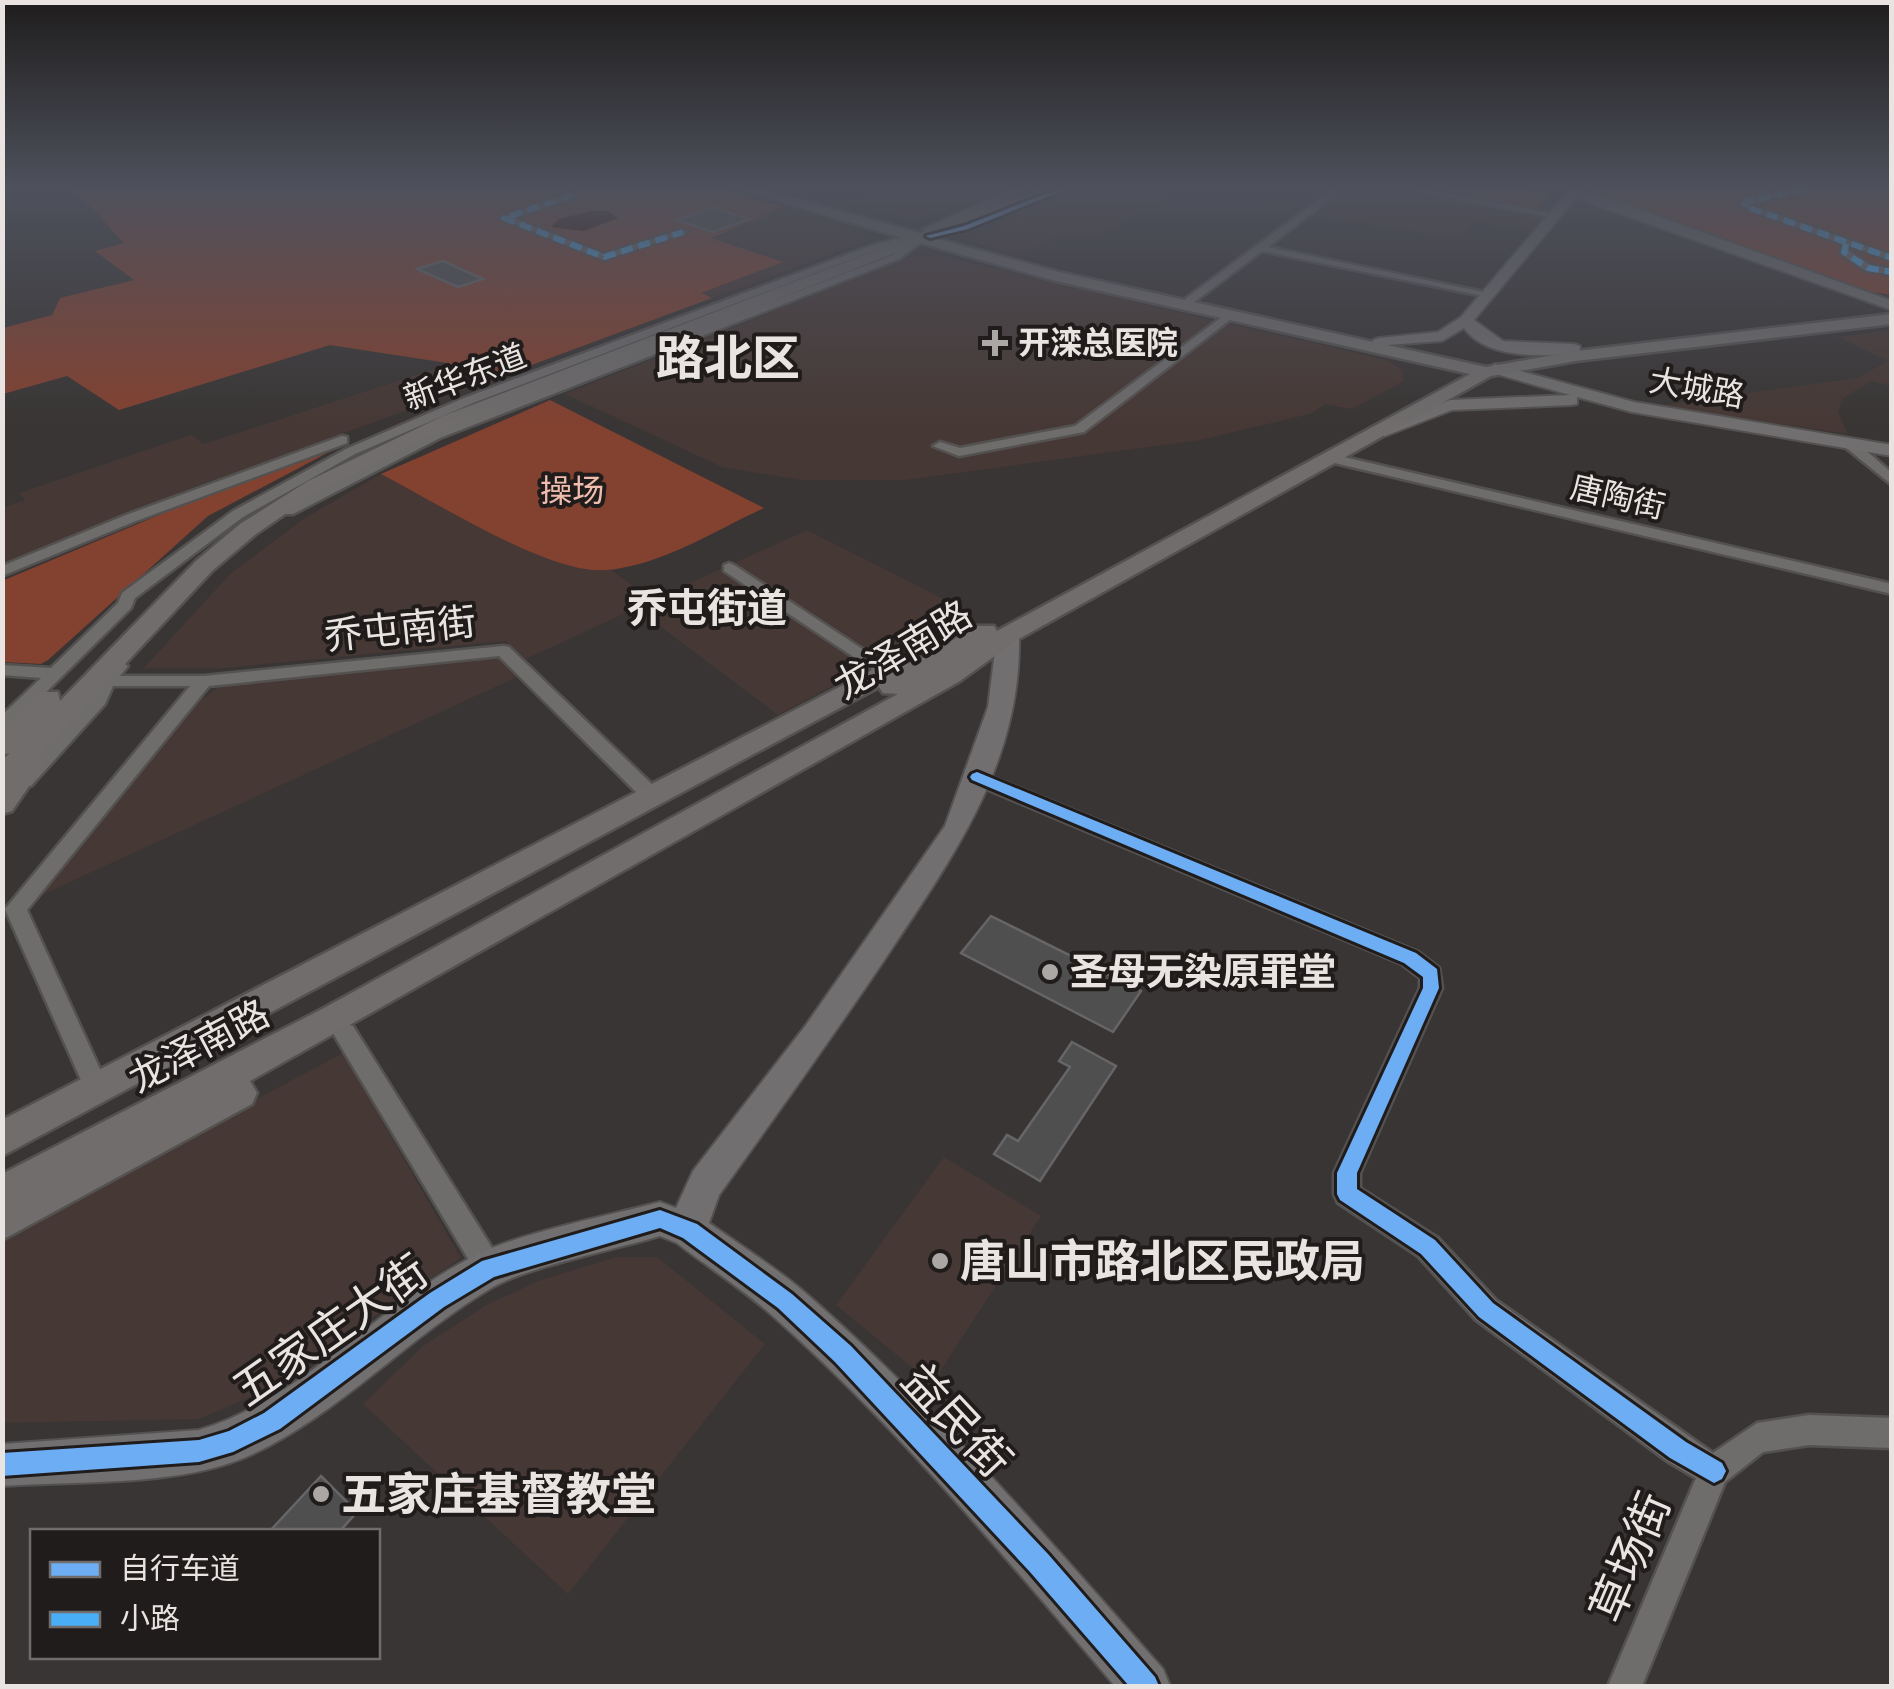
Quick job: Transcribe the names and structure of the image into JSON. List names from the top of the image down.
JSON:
{
  "streets": {
    "main road": ["新华东道", "龙泽南路"],
    "street": [
      "大城路",
      "唐陶街",
      "乔屯南街",
      "五家庄大街",
      "益民街",
      "草场街"
    ]
  },
  "crossings": [
    ["新华东道", "乔屯南街"],
    ["唐陶街", "龙泽南路"],
    ["五家庄大街", "益民街"]
  ],
  "districts": ["路北区", "乔屯街道"],
  "parks": ["操场"],
  "places": {
    "health": ["开滦总医院"],
    "other": ["圣母无染原罪堂", "唐山市路北区民政局", "五家庄基督教堂"]
  },
  "legend": ["自行车道", "小路"]
}
